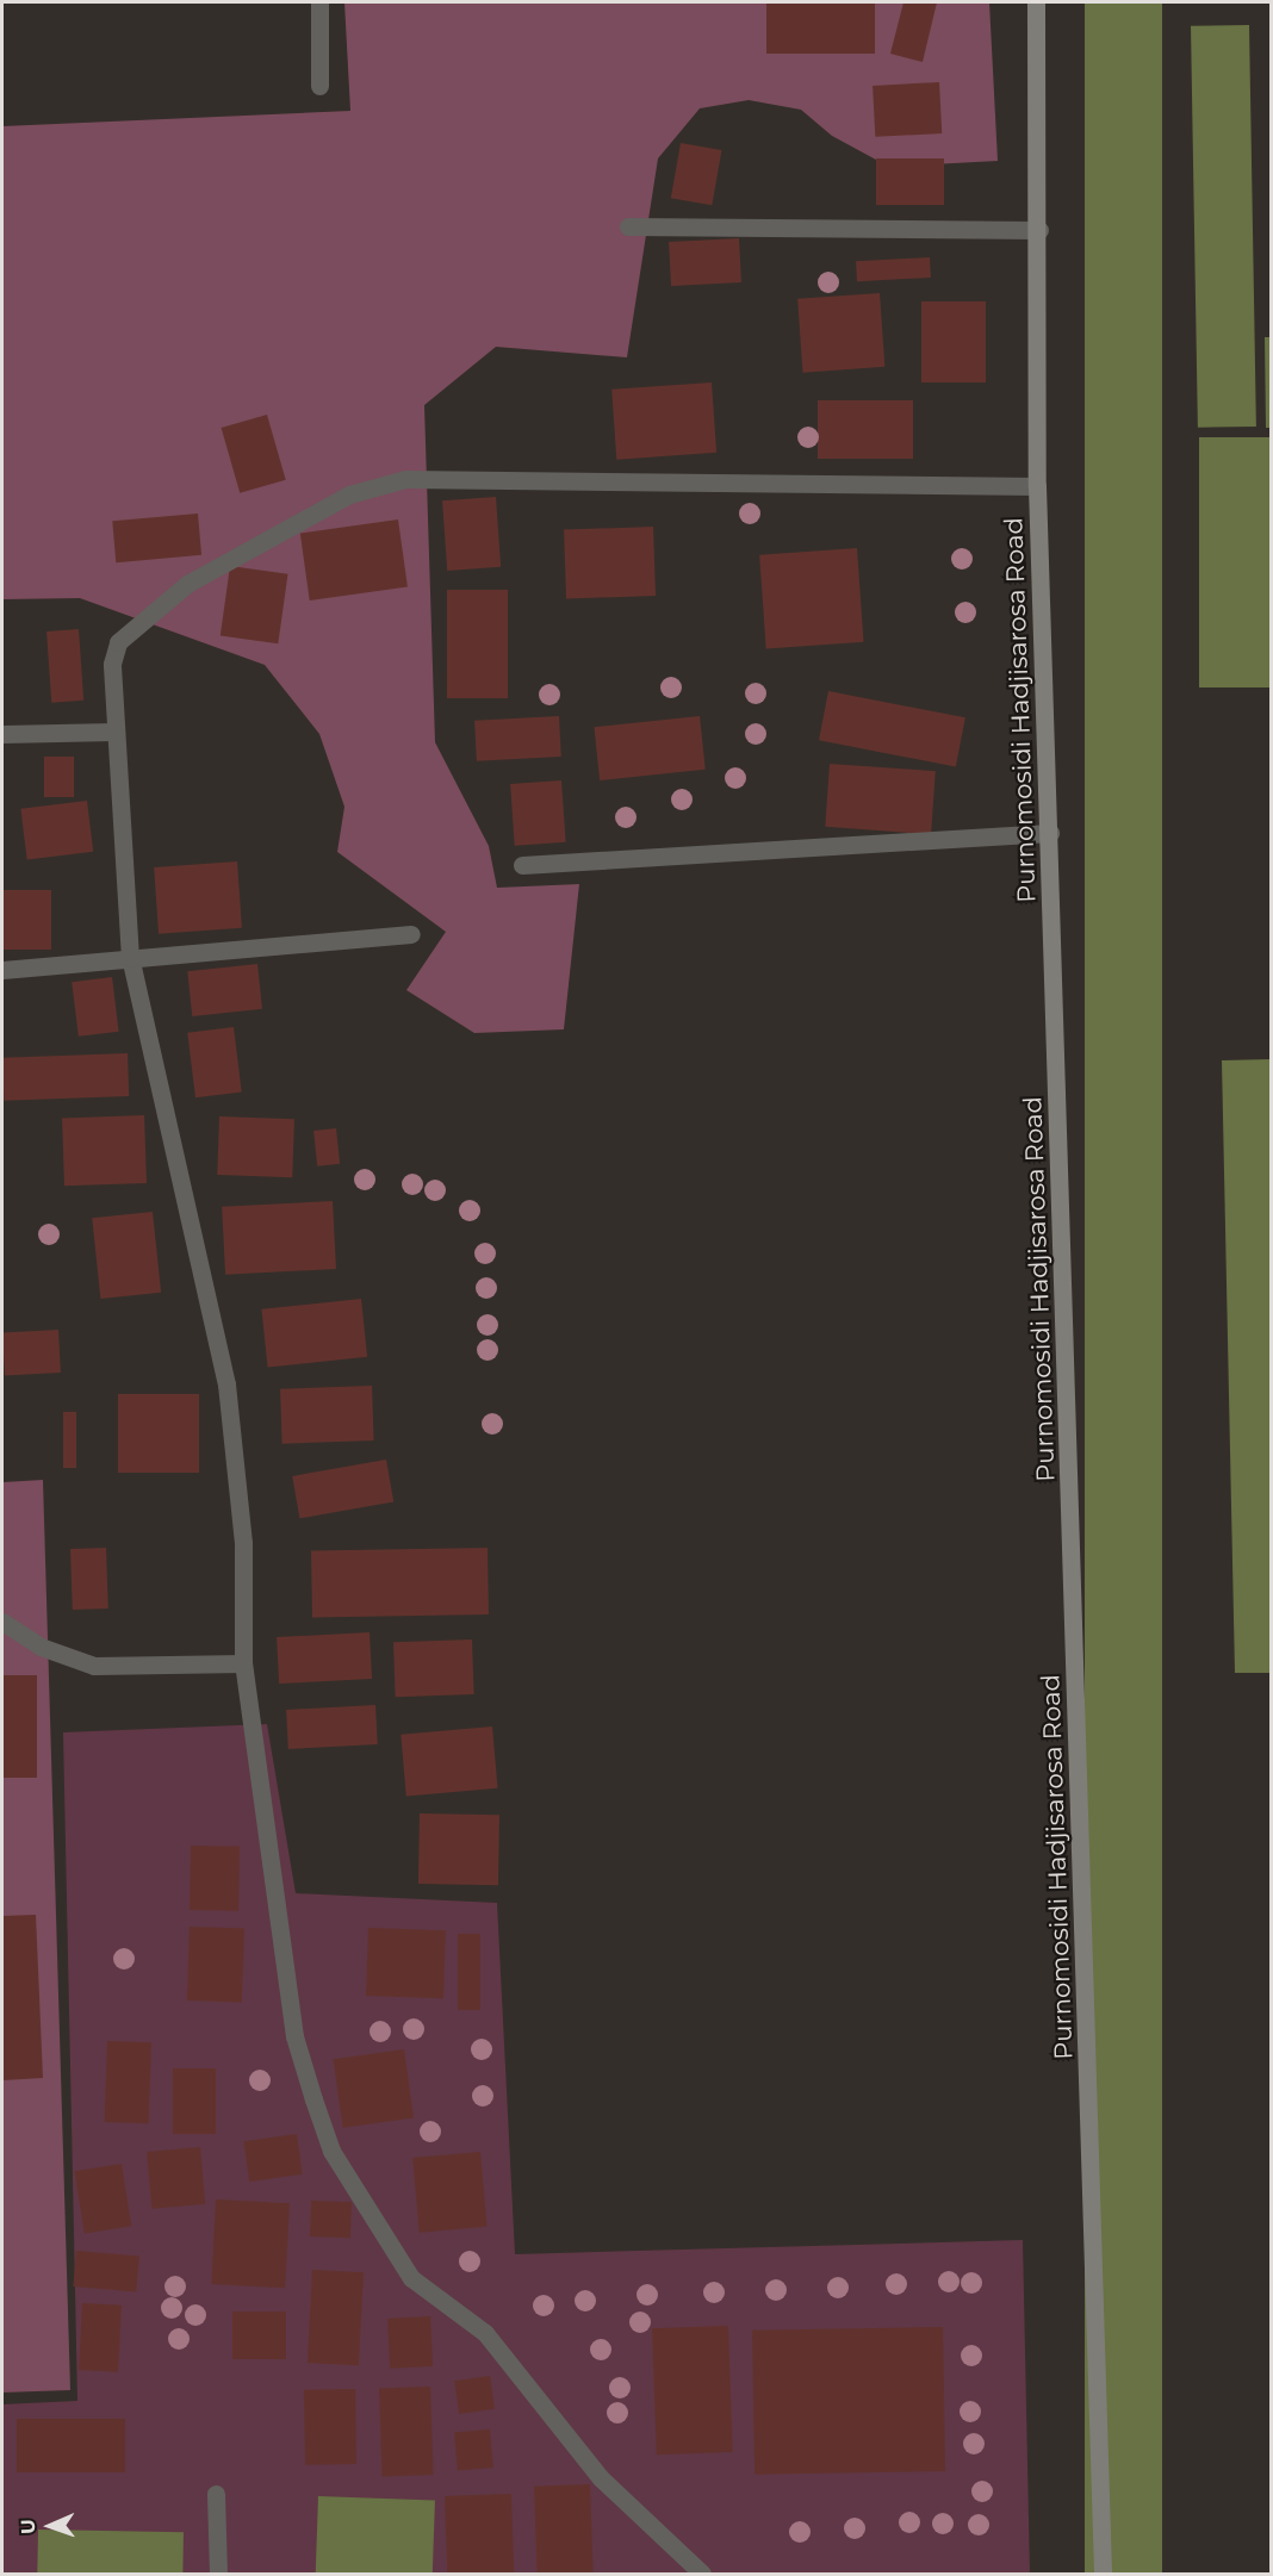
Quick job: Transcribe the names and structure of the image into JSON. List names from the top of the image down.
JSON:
{
  "streets": {
    "street": ["Purnomosidi Hadjisarosa Road"]
  },
  "north": "left"
}
